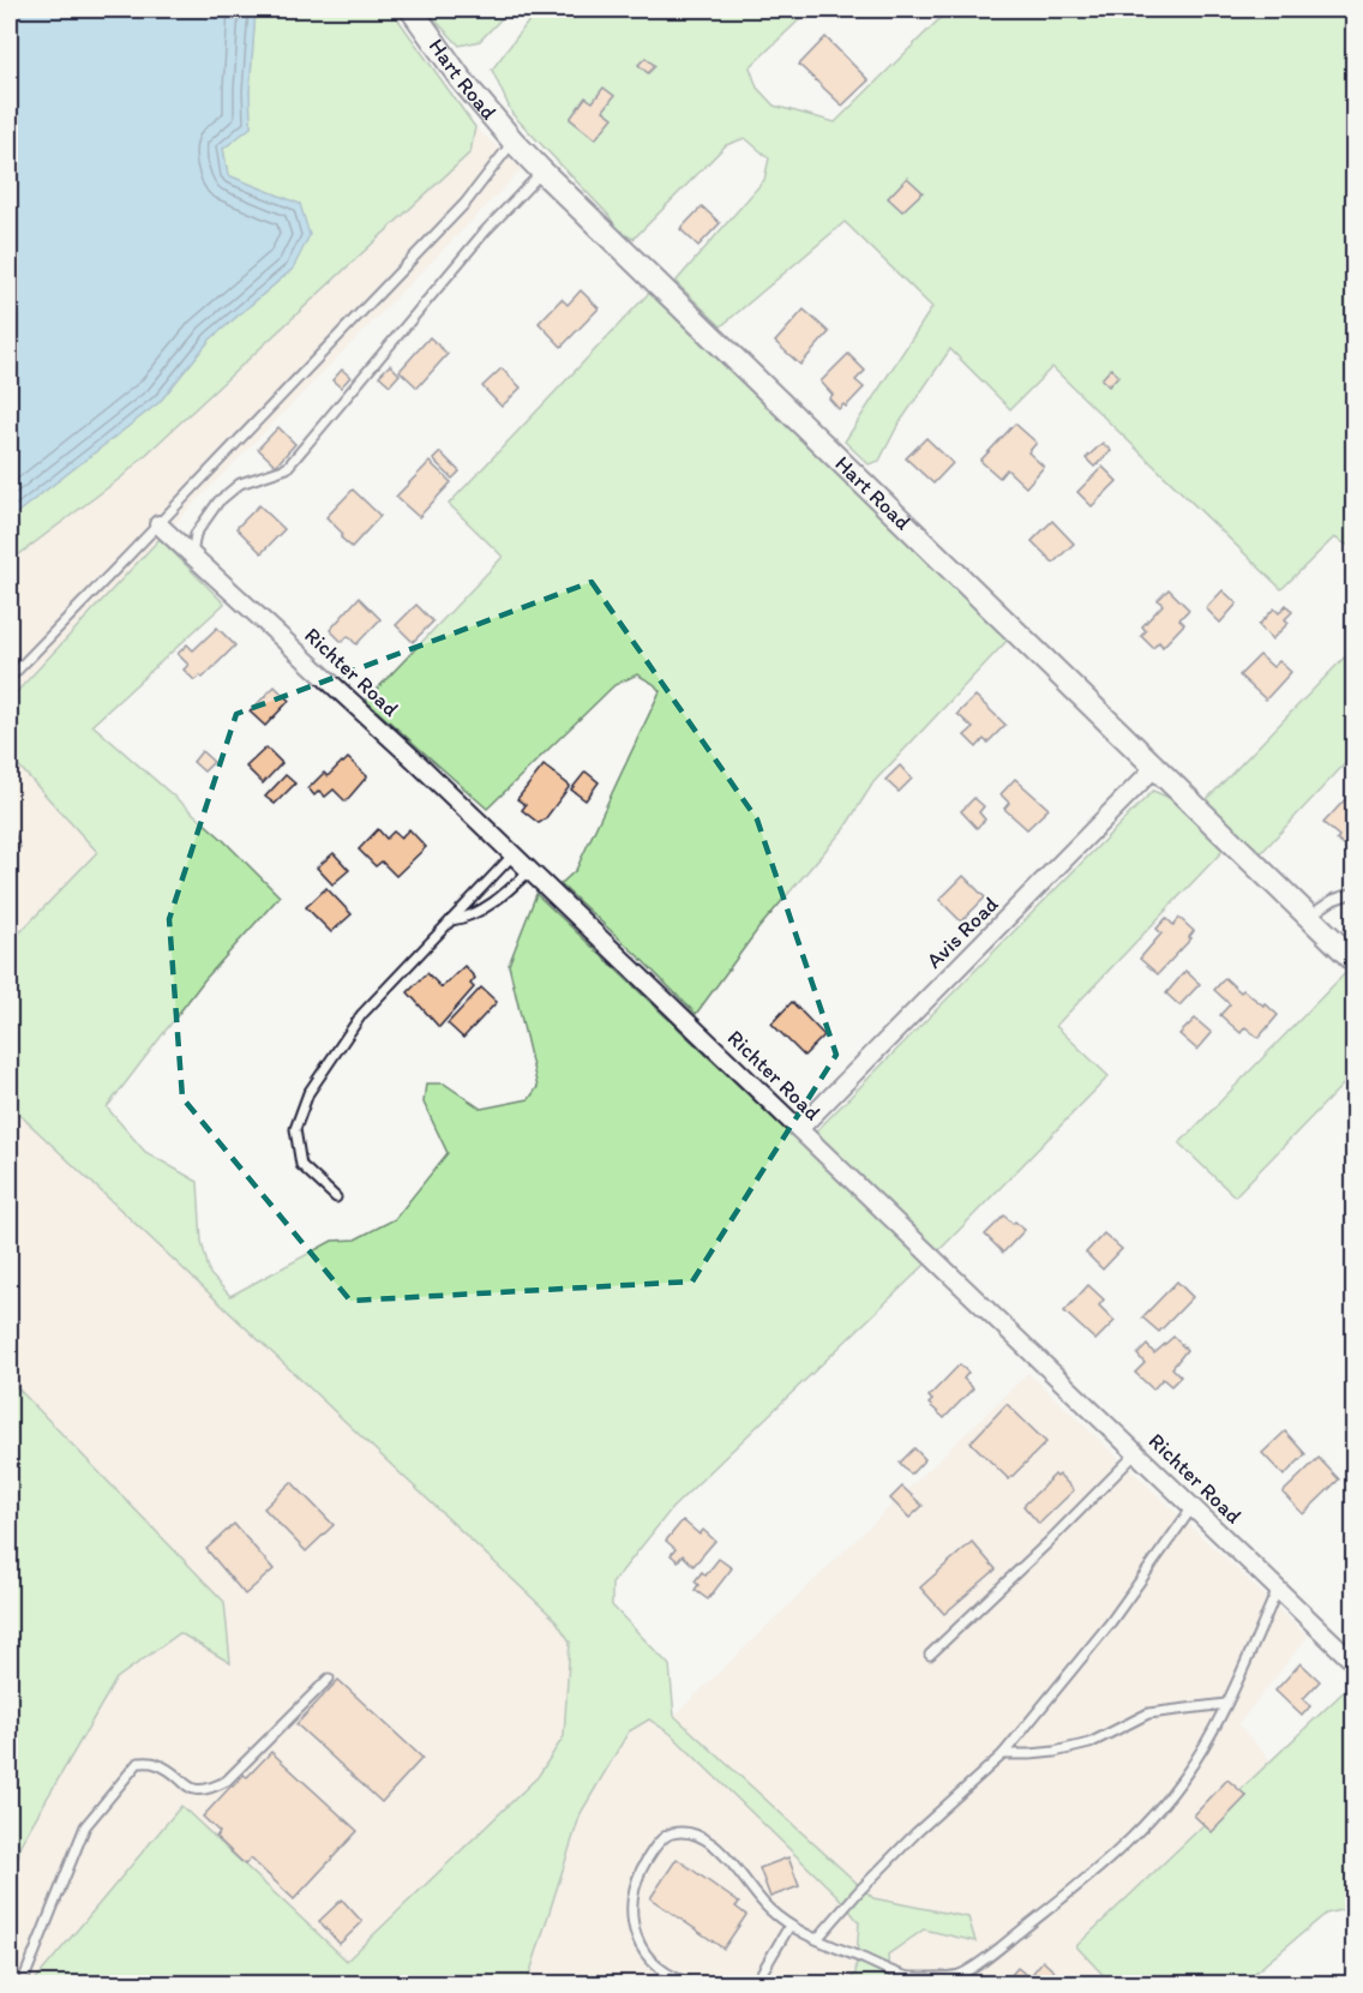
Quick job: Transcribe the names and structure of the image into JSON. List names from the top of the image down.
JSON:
{
  "streets": {
    "street": ["Hart Road", "Richter Road", "Avis Road"]
  },
  "crossings": [
    ["Hart Road", "Avis Road"],
    ["Richter Road", "Avis Road"]
  ]
}
